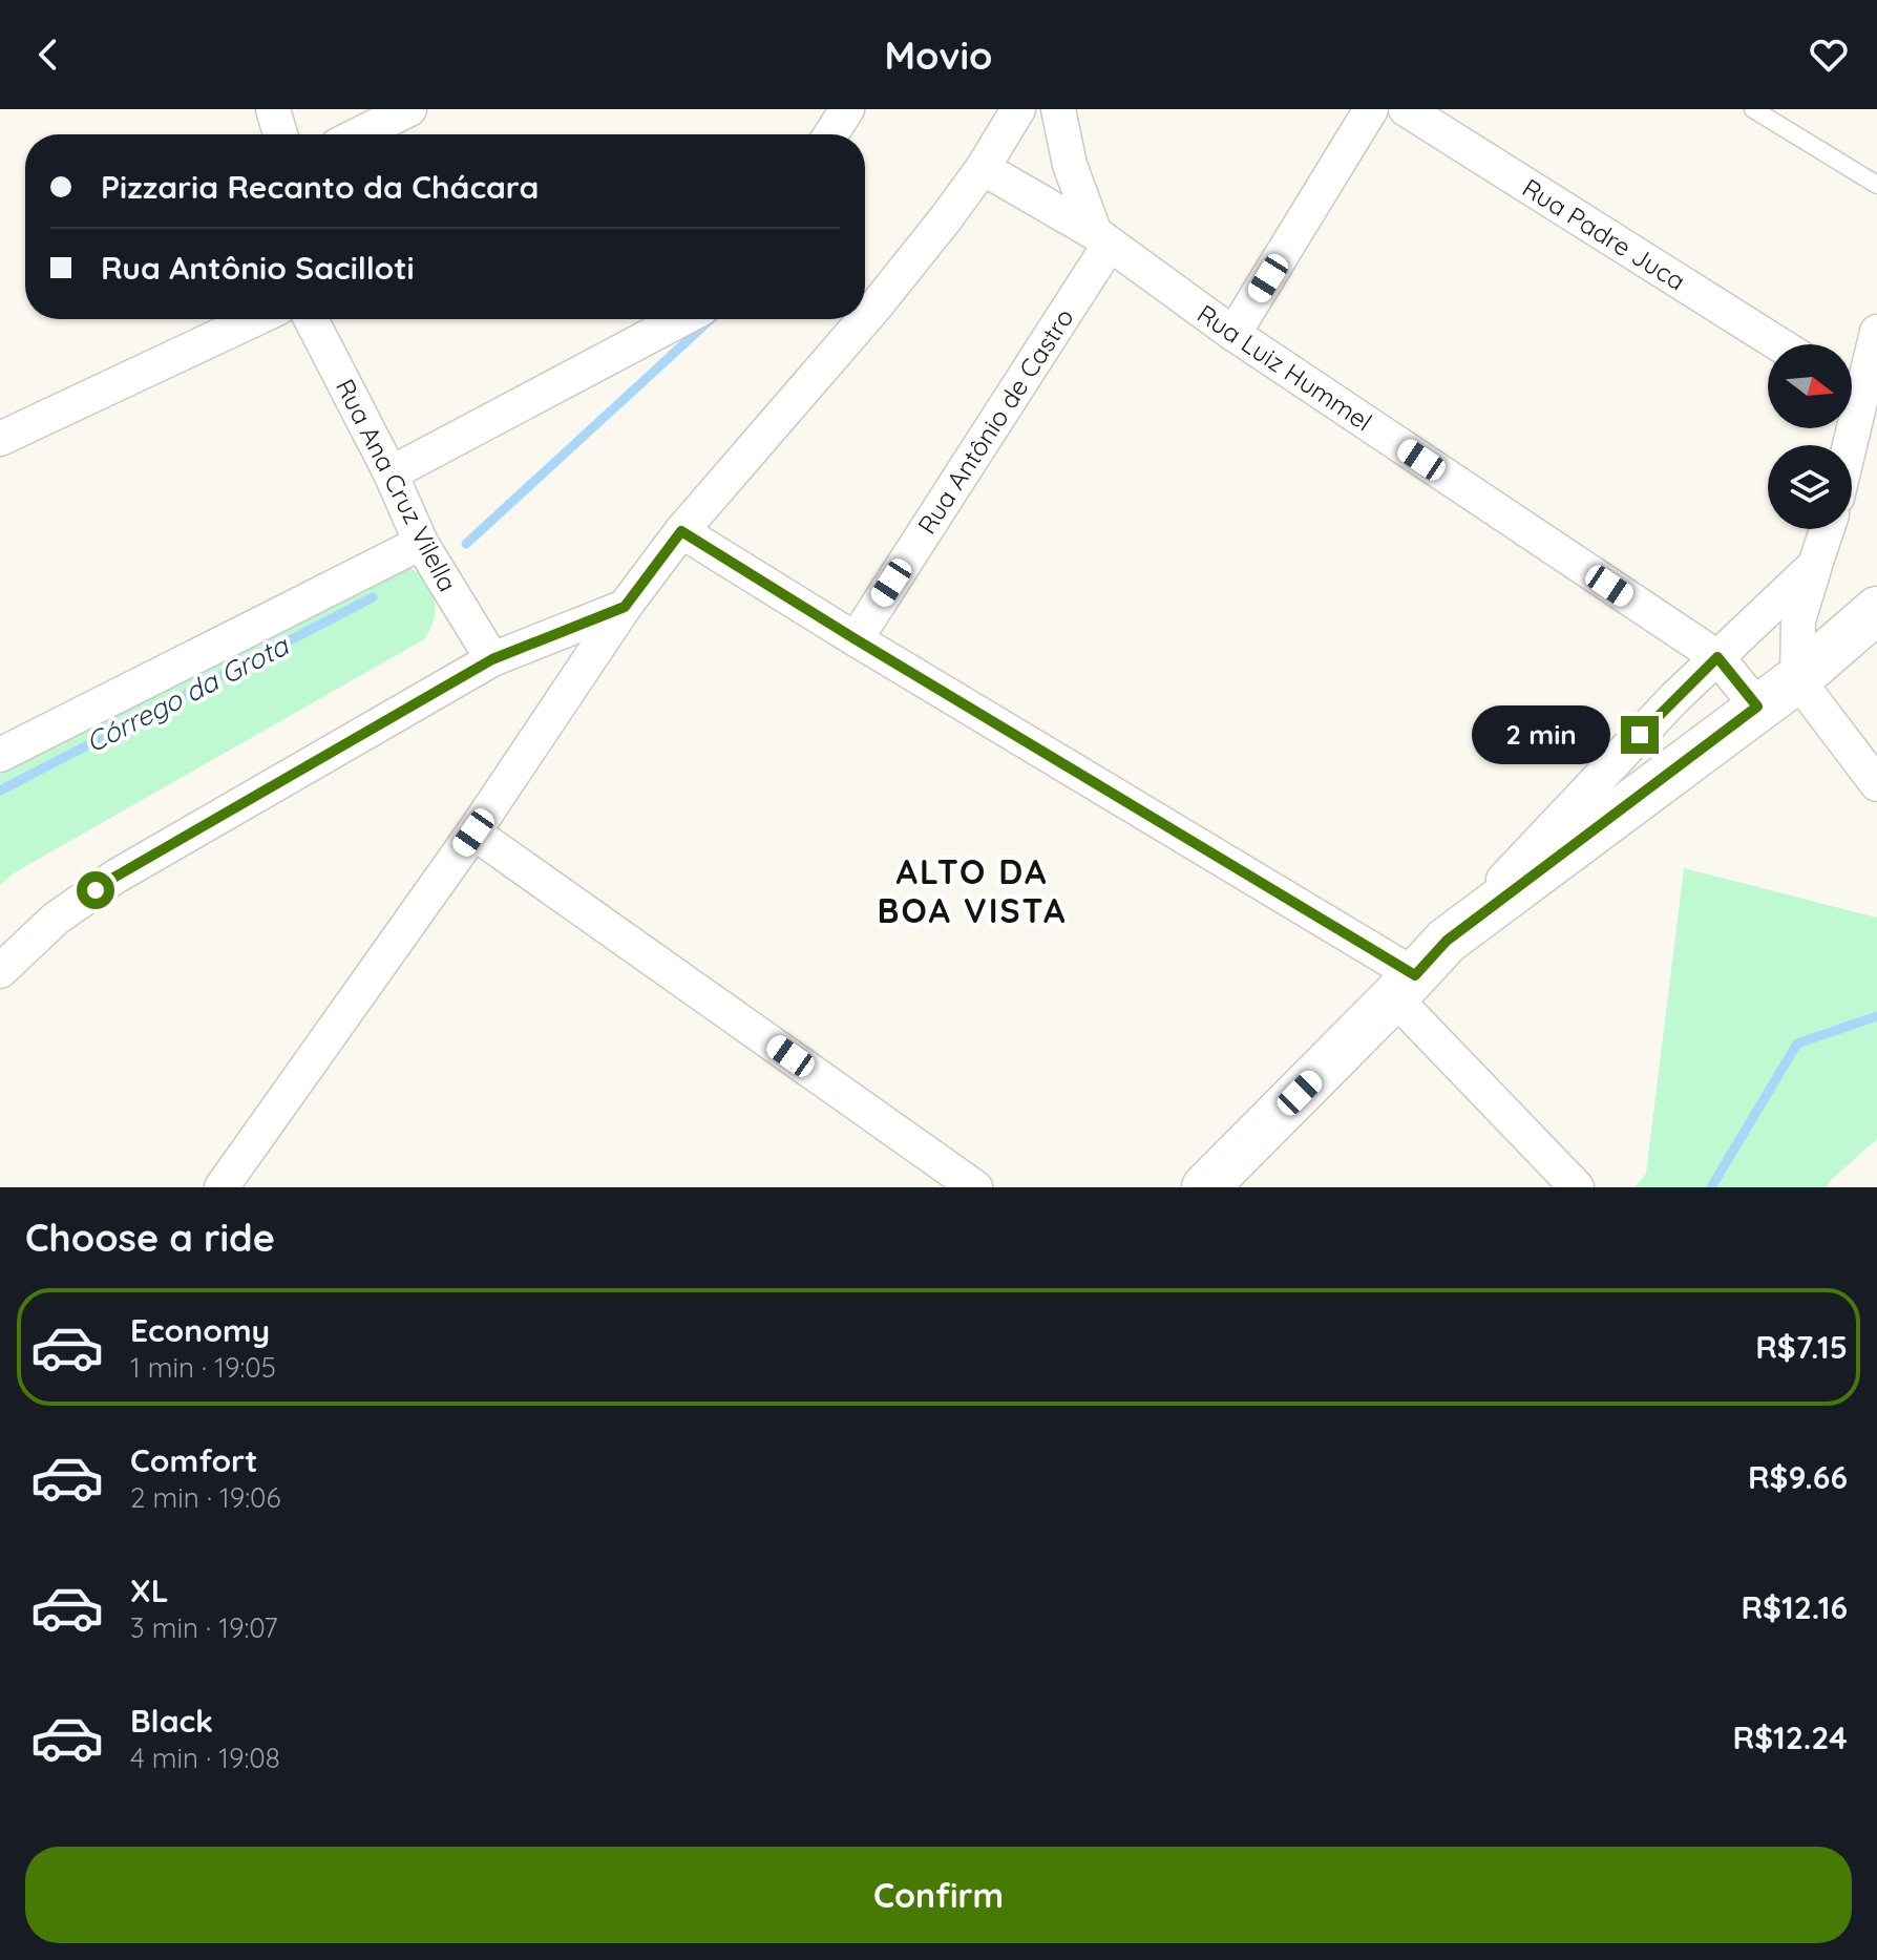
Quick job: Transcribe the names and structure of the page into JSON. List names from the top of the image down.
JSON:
{
  "streets": {
    "street": [
      "Rua Padre Juca",
      "Rua Luiz Hummel",
      "Rua Antônio de Castro",
      "Rua Ana Cruz Vilella"
    ]
  },
  "crossings": [
    ["Rua Luiz Hummel", "Rua Antônio de Castro"]
  ],
  "districts": ["ALTO DA BOA VISTA"],
  "water": ["Córrego da Grota"],
  "north": "right",
  "page": {
    "header": "Movio",
    "banner": ["Pizzaria Recanto da Chácara", "Rua Antônio Sacilloti"],
    "bubble": "2 min",
    "heading": "Choose a ride",
    "list": [
      {
        "name": "Economy",
        "note": "1 min · 19:05",
        "value": "R$7.15"
      },
      {
        "name": "Comfort",
        "note": "2 min · 19:06",
        "value": "R$9.66"
      },
      {
        "name": "XL",
        "note": "3 min · 19:07",
        "value": "R$12.16"
      },
      {
        "name": "Black",
        "note": "4 min · 19:08",
        "value": "R$12.24"
      }
    ],
    "buttons": "Confirm"
  }
}
